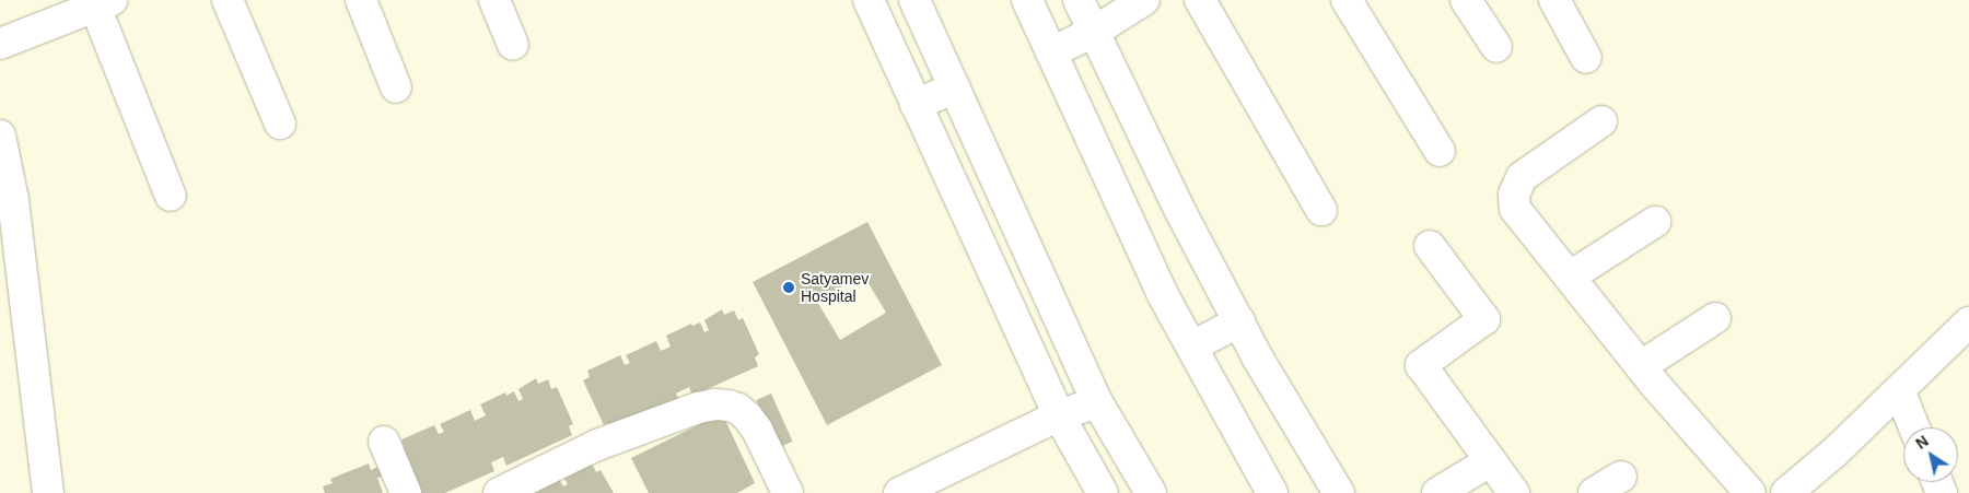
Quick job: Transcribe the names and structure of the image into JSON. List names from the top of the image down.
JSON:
{
  "places": ["Satyamev Hospital"],
  "north": "top left"
}
